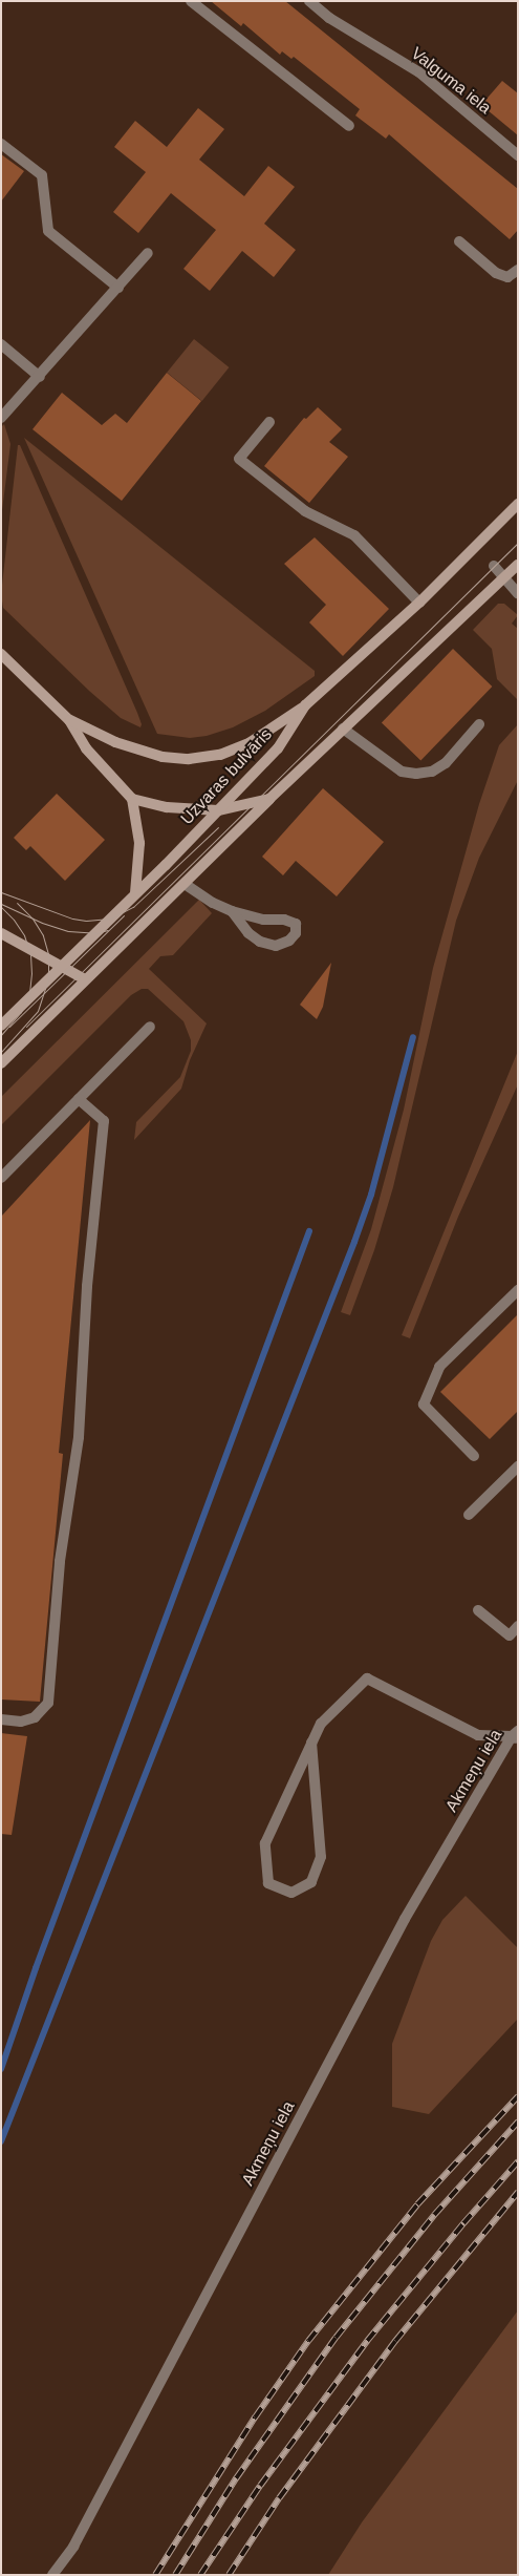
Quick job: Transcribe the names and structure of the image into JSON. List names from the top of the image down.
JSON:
{
  "streets": {
    "main road": ["Uzvaras bulvāris"],
    "street": ["Valguma iela", "Akmeņu iela"]
  }
}
